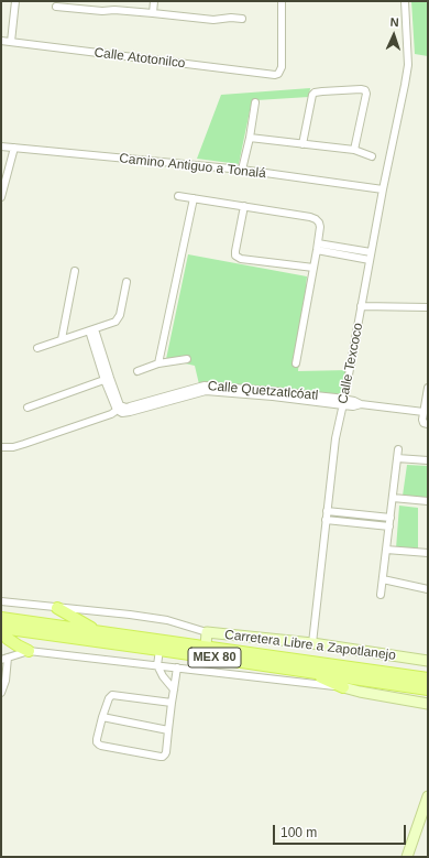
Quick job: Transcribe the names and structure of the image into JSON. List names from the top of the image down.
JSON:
{
  "streets": {
    "main road": ["Carretera Libre a Zapotlanejo", "MEX 80"],
    "street": [
      "Calle Atotonilco",
      "Camino Antiguo a Tonalá",
      "Calle Texcoco",
      "Calle Quetzatlcóatl"
    ]
  },
  "crossings": [
    ["Camino Antiguo a Tonalá", "Calle Texcoco"],
    ["Calle Texcoco", "Calle Quetzatlcóatl"],
    ["Calle Texcoco", "Carretera Libre a Zapotlanejo"]
  ],
  "scale_bar": "100 m",
  "north": "top"
}
